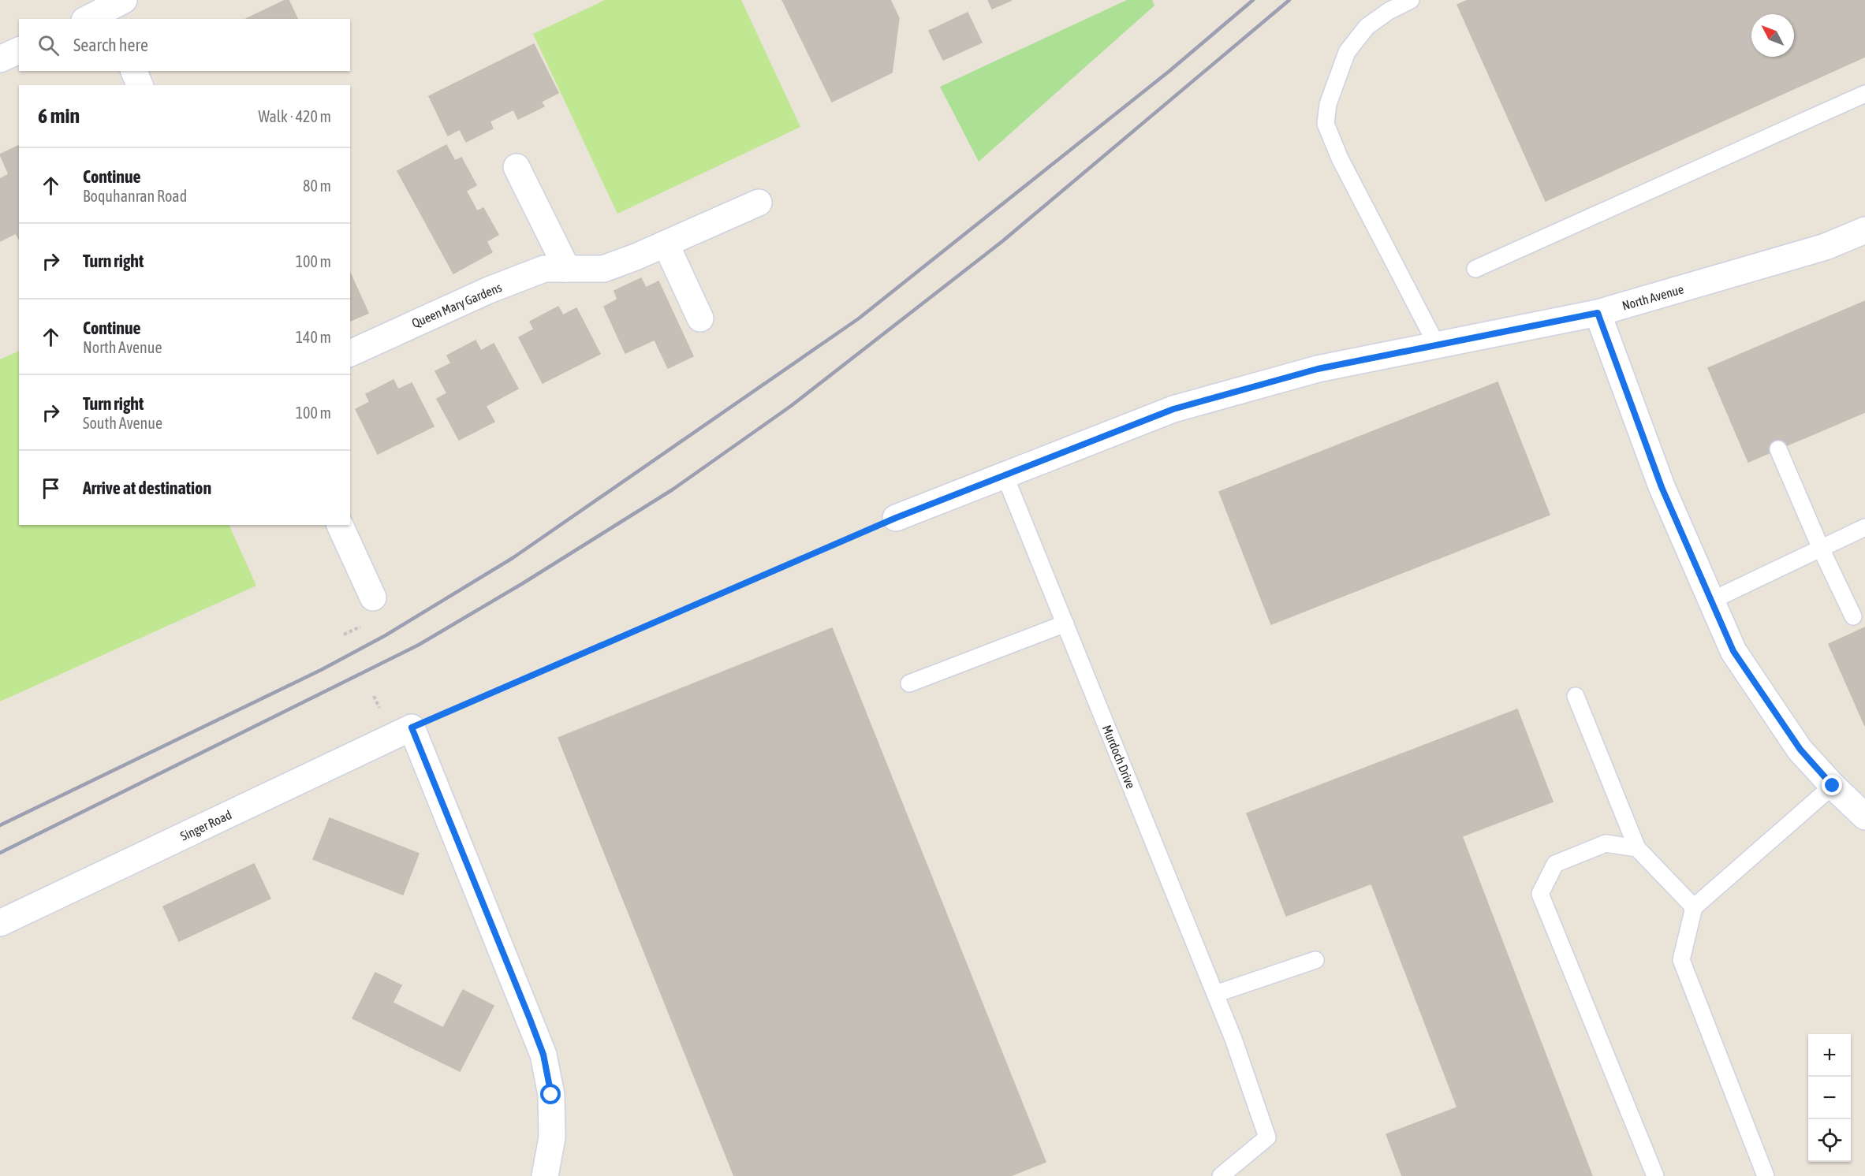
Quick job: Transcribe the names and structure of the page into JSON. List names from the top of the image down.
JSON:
{
  "streets": {
    "street": ["North Avenue", "Queen Mary Gardens", "Singer Road"],
    "lane": ["Murdoch Drive"]
  },
  "crossings": [
    ["North Avenue", "Murdoch Drive"]
  ],
  "north": "top left",
  "page": {
    "search": "Search here",
    "heading": ["6 min", "Walk · 420 m"],
    "list": [
      ["Continue", "Boquhanran Road", "80 m"],
      ["Turn right", "100 m"],
      ["Continue", "North Avenue", "140 m"],
      ["Turn right", "South Avenue", "100 m"],
      "Arrive at destination"
    ],
    "map_buttons": ["+", "−"]
  }
}
